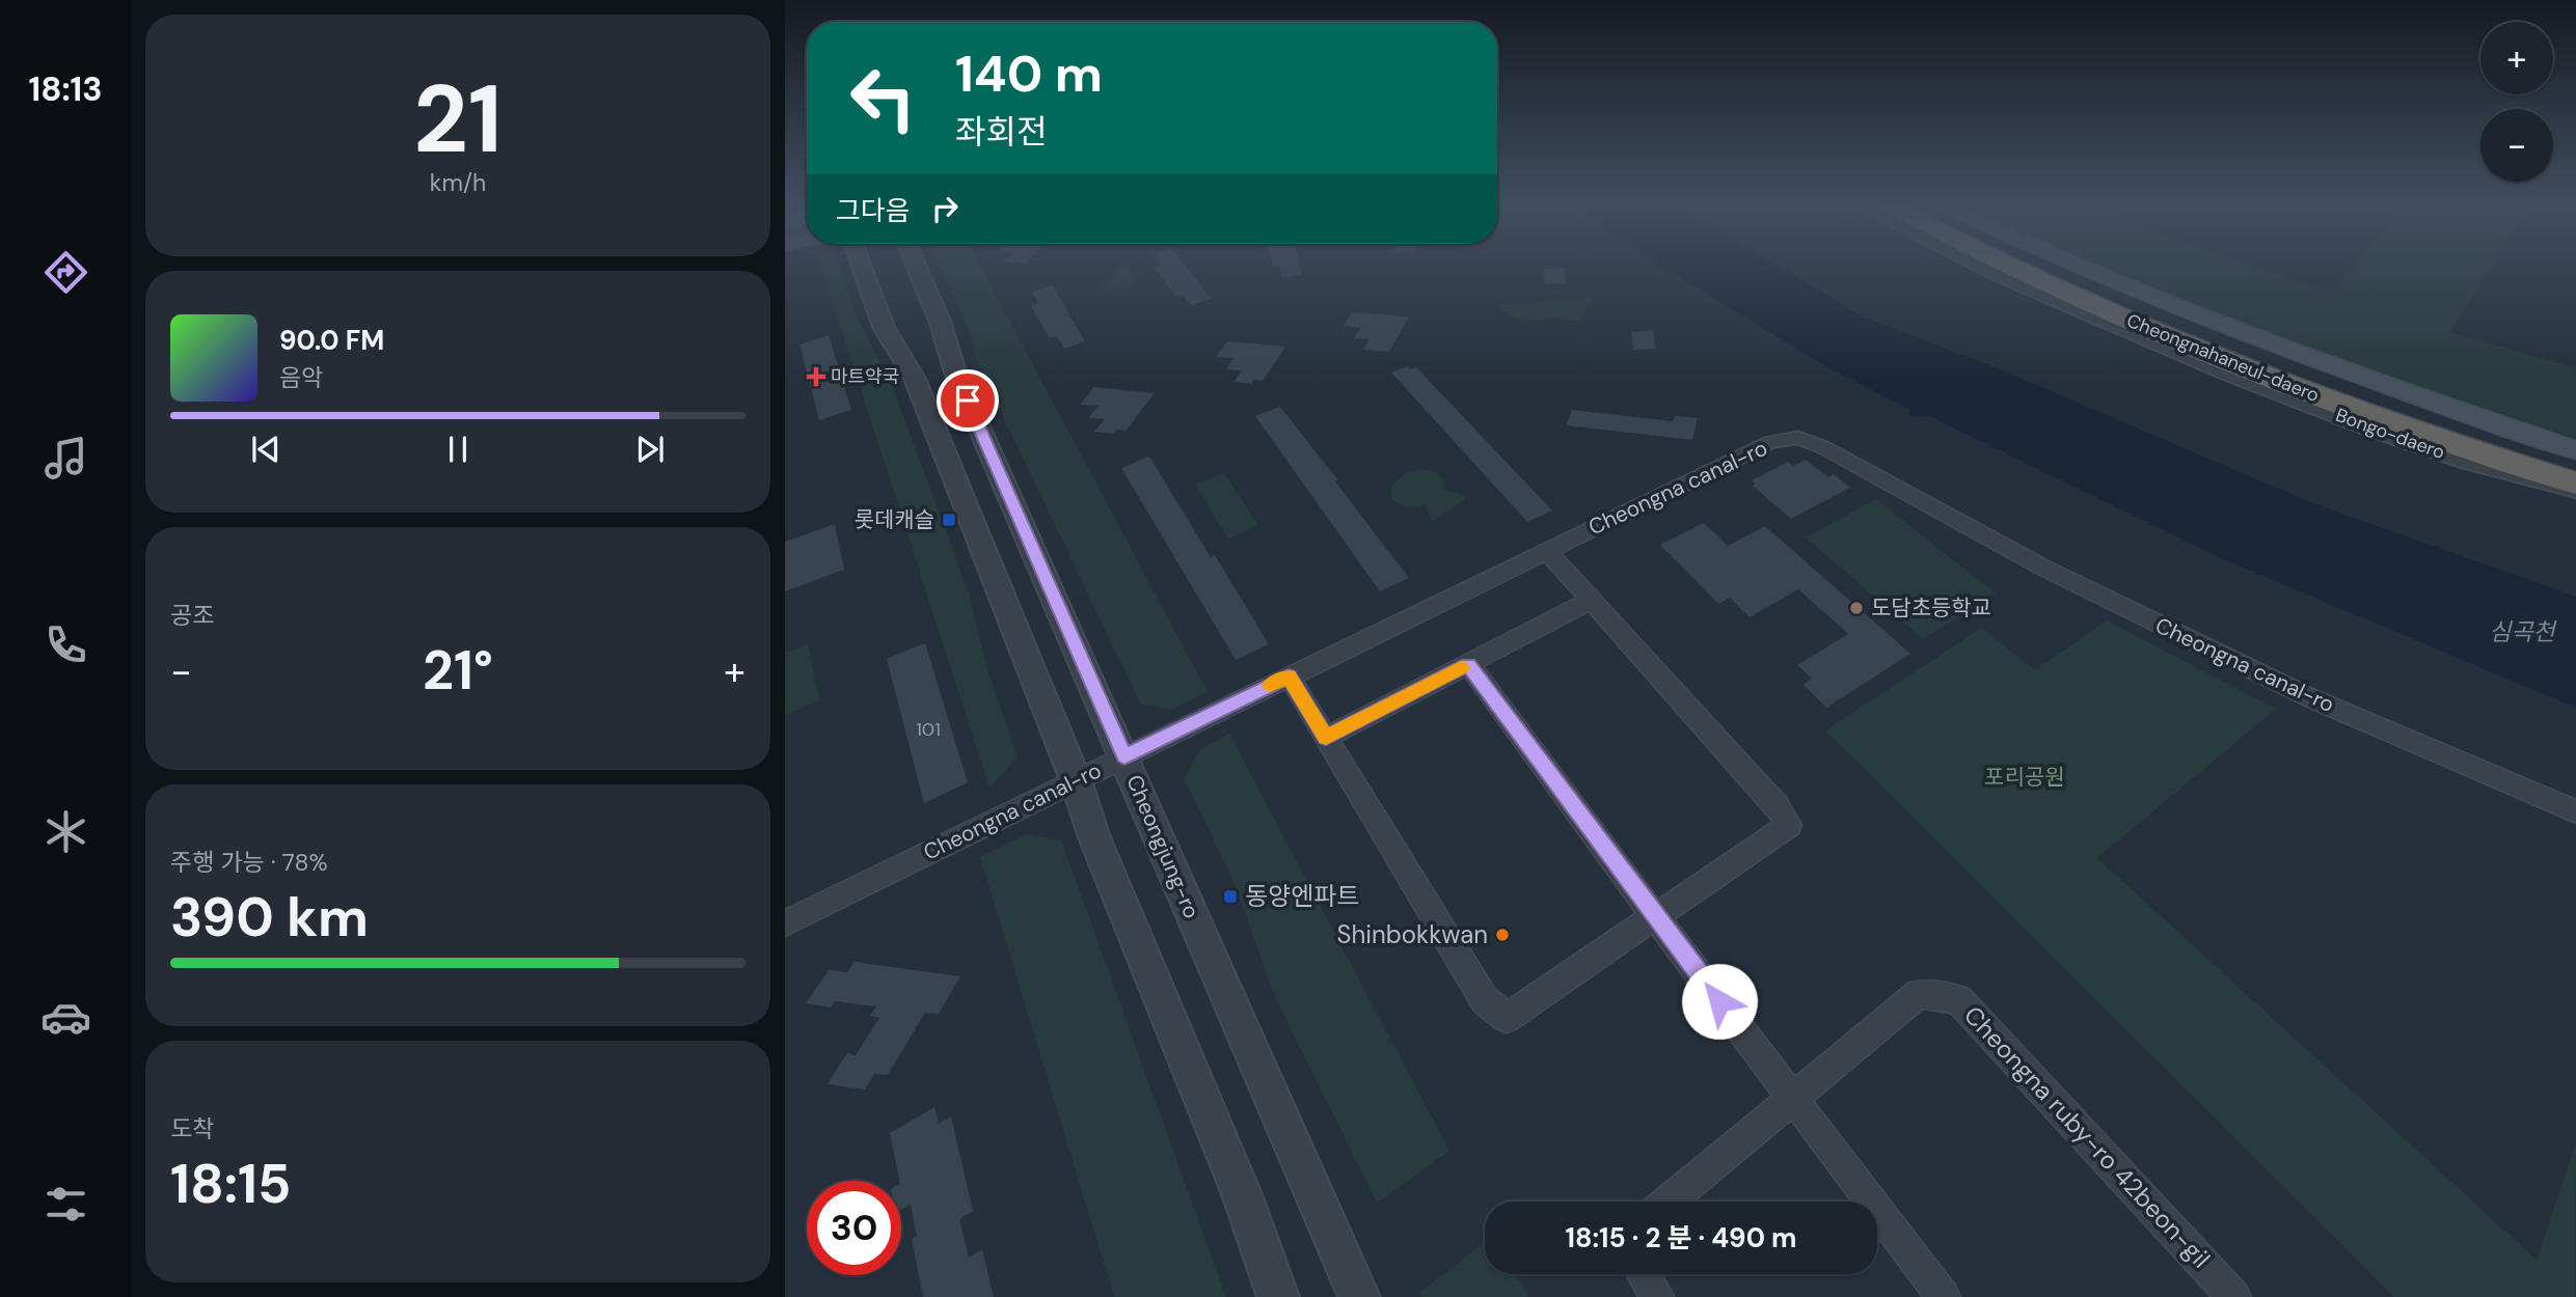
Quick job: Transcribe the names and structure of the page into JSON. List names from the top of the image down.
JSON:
{
  "streets": {
    "highway": ["Cheongnahaneul-daero"],
    "main road": ["Bongo-daero"],
    "street": ["Cheongna canal-ro", "Cheongjung-ro", "Cheongna ruby-ro 42beon-gil"]
  },
  "crossings": [
    ["Cheongnahaneul-daero", "Bongo-daero"],
    ["Cheongna canal-ro", "Cheongjung-ro"]
  ],
  "water": ["심곡천"],
  "parks": ["포리공원"],
  "places": {
    "health": ["마트약국"],
    "transit": ["롯데캐슬", "동양엔파트"],
    "other": ["도담초등학교", "Shinbokkwan"]
  },
  "house_numbers": ["101"],
  "page": {
    "tabs": "18:13",
    "tile": [
      ["21", "km/h"],
      "공조",
      ["주행 가능 · 78%", "390 km"],
      ["도착", "18:15"]
    ],
    "map_buttons": ["+", "−"],
    "turn": ["140 m", "좌회전"],
    "then": "그다음",
    "song": ["90.0 FM", "음악"],
    "heat": ["−", "21°", "+"],
    "limit": "30",
    "trip": "18:15 · 2 분 · 490 m"
  }
}
